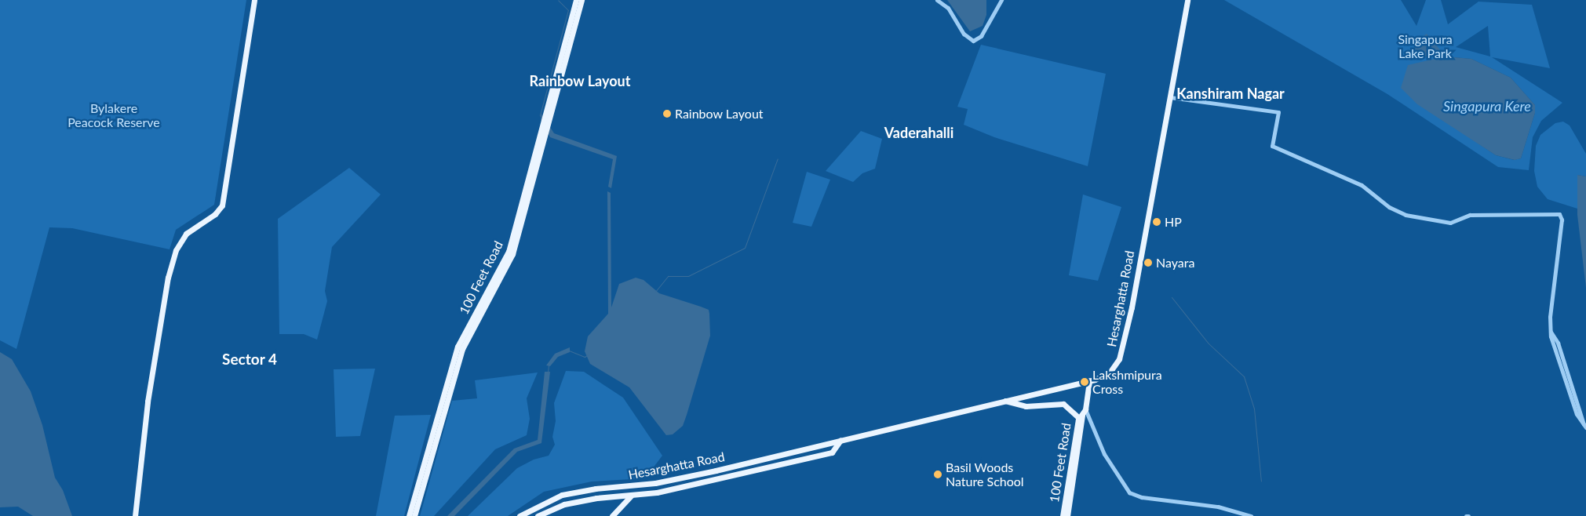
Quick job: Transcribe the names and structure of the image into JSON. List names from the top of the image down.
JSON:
{
  "streets": {
    "main road": ["100 Feet Road", "Hesarghatta Road"]
  },
  "crossings": [
    ["100 Feet Road", "Hesarghatta Road"]
  ],
  "districts": [
    "Rainbow Layout",
    "Kanshiram Nagar",
    "Vaderahalli",
    "Sector 4"
  ],
  "water": ["Singapura Kere"],
  "parks": ["Singapura Lake Park", "Bylakere Peacock Reserve"],
  "places": [
    "Rainbow Layout",
    "HP",
    "Nayara",
    "Lakshmipura Cross",
    "Basil Woods Nature School"
  ]
}
